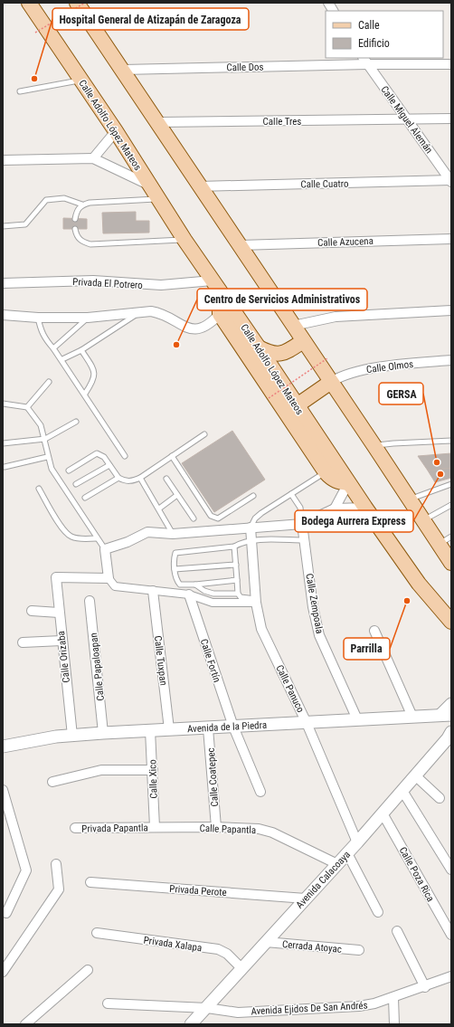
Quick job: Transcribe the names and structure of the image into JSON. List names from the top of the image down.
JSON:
{
  "streets": {
    "main road": ["Calle Adolfo López Mateos"],
    "street": [
      "Calle Dos",
      "Calle Miguel Alemán",
      "Calle Tres",
      "Calle Cuatro",
      "Calle Azucena",
      "Privada El Potrero",
      "Calle Olmos",
      "Calle Zempoala",
      "Calle Orizaba",
      "Calle Tuxpan",
      "Calle Fortín",
      "Calle Papaloapan",
      "Calle Panuco",
      "Avenida de la Piedra",
      "Calle Coatepec",
      "Calle Xico",
      "Privada Papantla",
      "Calle Papantla",
      "Calle Poza Rica",
      "Avenida Calacoaya",
      "Privada Perote",
      "Privada Xalapa",
      "Cerrada Atoyac",
      "Avenida Ejidos De San Andrés"
    ]
  },
  "crossings": [
    ["Calle Dos", "Calle Miguel Alemán"],
    ["Calle Miguel Alemán", "Calle Tres"],
    ["Calle Miguel Alemán", "Calle Cuatro"],
    ["Calle Adolfo López Mateos", "Privada El Potrero"],
    ["Calle Zempoala", "Avenida de la Piedra"],
    ["Calle Orizaba", "Avenida de la Piedra"],
    ["Calle Tuxpan", "Avenida de la Piedra"],
    ["Calle Fortín", "Avenida de la Piedra"],
    ["Calle Papaloapan", "Avenida de la Piedra"],
    ["Calle Panuco", "Avenida de la Piedra"],
    ["Calle Panuco", "Avenida Calacoaya"],
    ["Avenida de la Piedra", "Calle Coatepec"],
    ["Avenida de la Piedra", "Calle Xico"],
    ["Calle Coatepec", "Calle Papantla"],
    ["Calle Xico", "Privada Papantla"],
    ["Calle Xico", "Calle Papantla"],
    ["Privada Papantla", "Calle Papantla"],
    ["Calle Papantla", "Avenida Calacoaya"],
    ["Calle Poza Rica", "Avenida Calacoaya"],
    ["Avenida Calacoaya", "Privada Perote"],
    ["Avenida Calacoaya", "Privada Xalapa"],
    ["Avenida Calacoaya", "Cerrada Atoyac"],
    ["Avenida Calacoaya", "Avenida Ejidos De San Andrés"]
  ],
  "places": [
    "Hospital General de Atizapán de Zaragoza",
    "Centro de Servicios Administrativos",
    "GERSA",
    "Bodega Aurrera Express",
    "Parrilla"
  ],
  "legend": ["Calle", "Edificio"]
}
